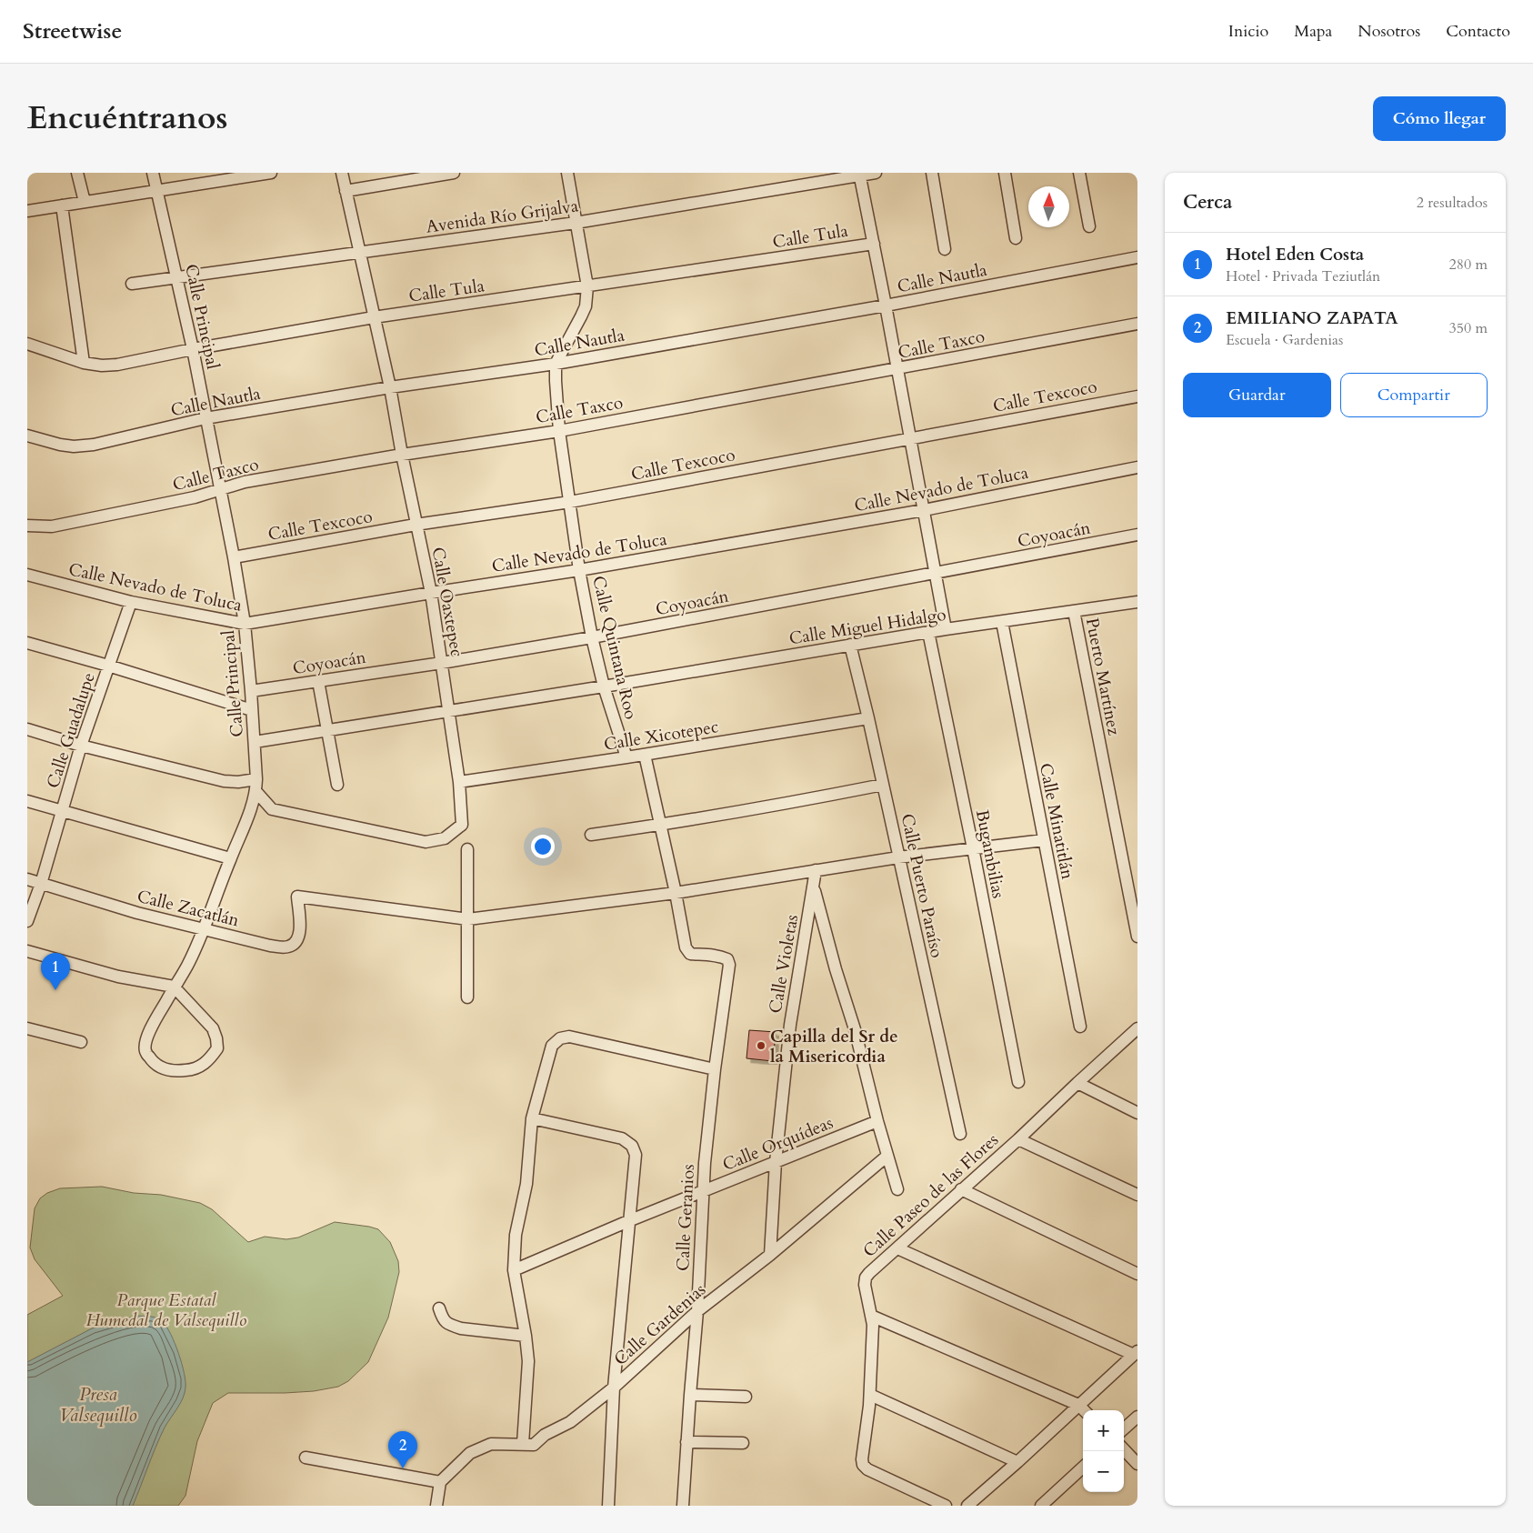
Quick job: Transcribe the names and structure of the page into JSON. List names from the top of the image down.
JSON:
{
  "streets": {
    "street": [
      "Avenida Río Grijalva",
      "Calle Tula",
      "Calle Nautla",
      "Calle Principal",
      "Calle Taxco",
      "Calle Texcoco",
      "Calle Nevado de Toluca",
      "Coyoacán",
      "Calle Oaxtepec",
      "Calle Miguel Hidalgo",
      "Calle Quintana Roo",
      "Puerto Martínez",
      "Calle Guadalupe",
      "Calle Xicotepec",
      "Calle Minatitlán",
      "Bugambilias",
      "Calle Puerto Paraíso",
      "Calle Zacatlán",
      "Calle Violetas",
      "Calle Orquídeas",
      "Calle Paseo de las Flores",
      "Calle Geranios",
      "Calle Gardenias"
    ]
  },
  "crossings": [
    ["Avenida Río Grijalva", "Calle Principal"],
    ["Avenida Río Grijalva", "Calle Oaxtepec"],
    ["Calle Tula", "Calle Principal"],
    ["Calle Tula", "Calle Oaxtepec"],
    ["Calle Nautla", "Calle Principal"],
    ["Calle Nautla", "Calle Oaxtepec"],
    ["Calle Nautla", "Calle Quintana Roo"],
    ["Calle Principal", "Calle Taxco"],
    ["Calle Principal", "Calle Texcoco"],
    ["Calle Principal", "Calle Nevado de Toluca"],
    ["Calle Principal", "Coyoacán"],
    ["Calle Principal", "Calle Oaxtepec"],
    ["Calle Principal", "Calle Zacatlán"],
    ["Calle Taxco", "Calle Oaxtepec"],
    ["Calle Taxco", "Calle Quintana Roo"],
    ["Calle Texcoco", "Calle Oaxtepec"],
    ["Calle Texcoco", "Calle Quintana Roo"],
    ["Calle Nevado de Toluca", "Calle Oaxtepec"],
    ["Calle Nevado de Toluca", "Calle Quintana Roo"],
    ["Calle Nevado de Toluca", "Calle Guadalupe"],
    ["Coyoacán", "Calle Oaxtepec"],
    ["Coyoacán", "Calle Quintana Roo"],
    ["Calle Oaxtepec", "Calle Miguel Hidalgo"],
    ["Calle Oaxtepec", "Calle Xicotepec"],
    ["Calle Miguel Hidalgo", "Calle Quintana Roo"],
    ["Calle Miguel Hidalgo", "Puerto Martínez"],
    ["Calle Miguel Hidalgo", "Calle Minatitlán"],
    ["Calle Miguel Hidalgo", "Bugambilias"],
    ["Calle Miguel Hidalgo", "Calle Puerto Paraíso"],
    ["Calle Quintana Roo", "Calle Xicotepec"],
    ["Calle Guadalupe", "Calle Zacatlán"],
    ["Calle Xicotepec", "Calle Puerto Paraíso"],
    ["Calle Violetas", "Calle Orquídeas"],
    ["Calle Violetas", "Calle Gardenias"],
    ["Calle Orquídeas", "Calle Geranios"],
    ["Calle Geranios", "Calle Gardenias"]
  ],
  "water": ["Presa Valsequillo"],
  "parks": ["Parque Estatal Humedal de Valsequillo"],
  "places": ["Capilla del Sr de la Misericordia"],
  "north": "top",
  "page": {
    "header": "Streetwise",
    "nav": [
      "Inicio",
      "Mapa",
      "Nosotros",
      "Contacto"
    ],
    "title": "Encuéntranos",
    "buttons": [
      "Cómo llegar",
      ["Guardar", "Compartir"]
    ],
    "heading": ["Cerca", "2 resultados"],
    "list": [
      {
        "mark": "1",
        "name": "Hotel Eden Costa",
        "note": "Hotel · Privada Teziutlán",
        "value": "280 m"
      },
      {
        "mark": "2",
        "name": "EMILIANO ZAPATA",
        "note": "Escuela · Gardenias",
        "value": "350 m"
      }
    ],
    "pins": ["1", "2"],
    "map_buttons": ["+", "−"]
  }
}
